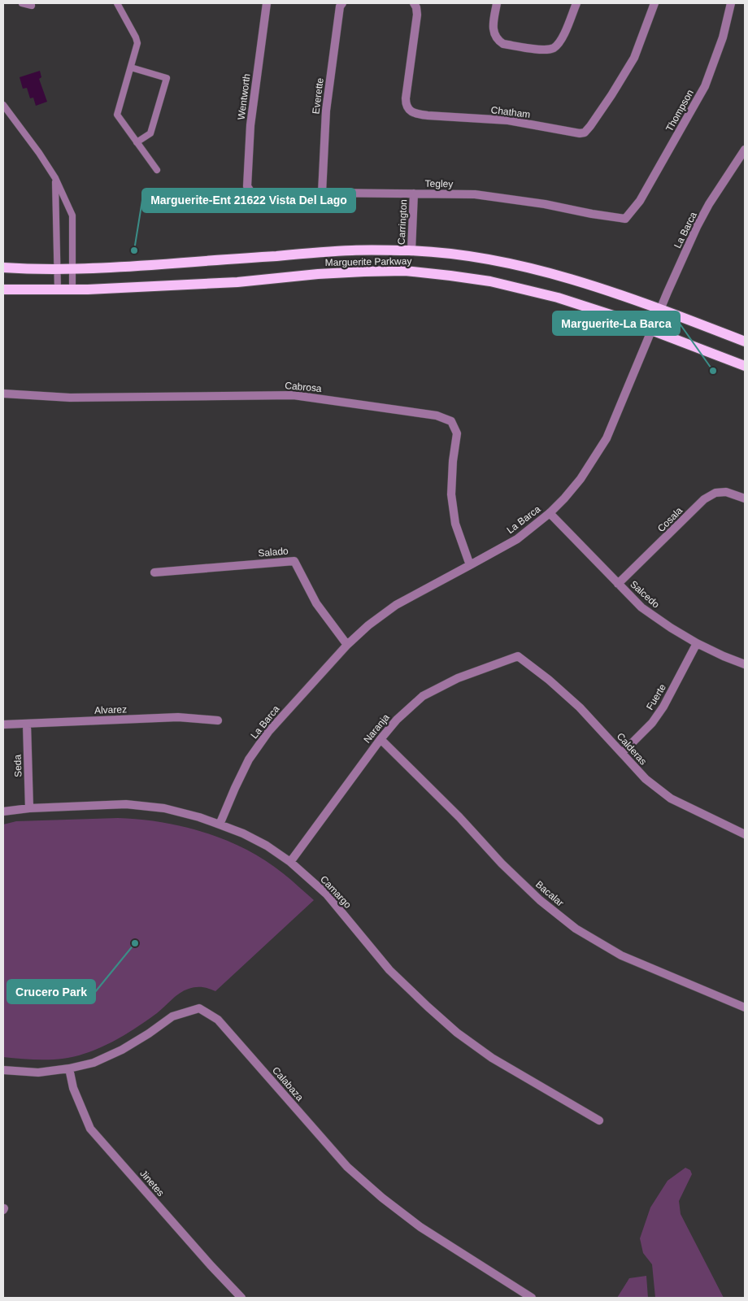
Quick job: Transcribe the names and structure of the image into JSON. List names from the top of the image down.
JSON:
{
  "streets": {
    "main road": ["Marguerite Parkway"],
    "street": [
      "Everette",
      "Wentworth",
      "Thompson",
      "Chatham",
      "Tegley",
      "Carrington",
      "La Barca",
      "Cabrosa",
      "Cosala",
      "Salado",
      "Salcedo",
      "Fuerte",
      "Alvarez",
      "Naranja",
      "Calderas",
      "Seda",
      "Camargo",
      "Bacalar",
      "Calabaza",
      "Jinetes"
    ]
  },
  "crossings": [
    ["Everette", "Tegley"],
    ["Wentworth", "Tegley"],
    ["Thompson", "Tegley"],
    ["Tegley", "Carrington"],
    ["Carrington", "Marguerite Parkway"],
    ["La Barca", "Marguerite Parkway"],
    ["La Barca", "Cabrosa"],
    ["La Barca", "Salado"],
    ["La Barca", "Salcedo"],
    ["La Barca", "Camargo"],
    ["Cosala", "Salcedo"],
    ["Salcedo", "Fuerte"],
    ["Fuerte", "Calderas"],
    ["Alvarez", "Seda"],
    ["Naranja", "Calderas"],
    ["Naranja", "Camargo"],
    ["Naranja", "Bacalar"],
    ["Seda", "Camargo"],
    ["Calabaza", "Jinetes"]
  ],
  "places": ["Marguerite-Ent 21622 Vista Del Lago", "Marguerite-La Barca", "Crucero Park"]
}
